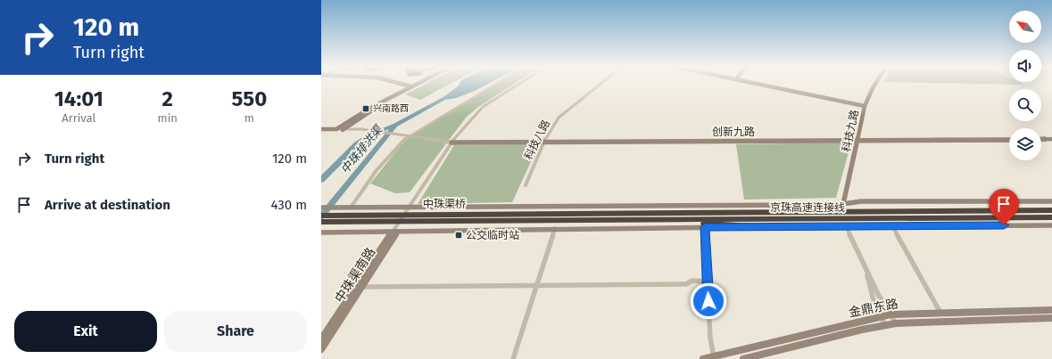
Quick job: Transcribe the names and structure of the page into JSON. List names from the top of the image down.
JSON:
{
  "streets": {
    "highway": ["中珠渠桥", "京珠高速连接线"],
    "street": [
      "科技九路",
      "创新九路",
      "科技八路",
      "中珠渠南路",
      "金鼎东路"
    ]
  },
  "crossings": [
    ["科技九路", "创新九路"],
    ["创新九路", "科技八路"],
    ["中珠渠桥", "京珠高速连接线"]
  ],
  "water": ["中珠排洪渠"],
  "places": {
    "transit": ["兴南路西", "公交临时站"]
  },
  "north": "top left",
  "page": {
    "turn": ["120 m", "Turn right"],
    "eta": [
      "14:01",
      "Arrival",
      "2",
      "min",
      "550",
      "m"
    ],
    "list": [
      {
        "name": "Turn right",
        "value": "120 m"
      },
      {
        "name": "Arrive at destination",
        "value": "430 m"
      }
    ],
    "buttons": ["Exit", "Share"]
  }
}
